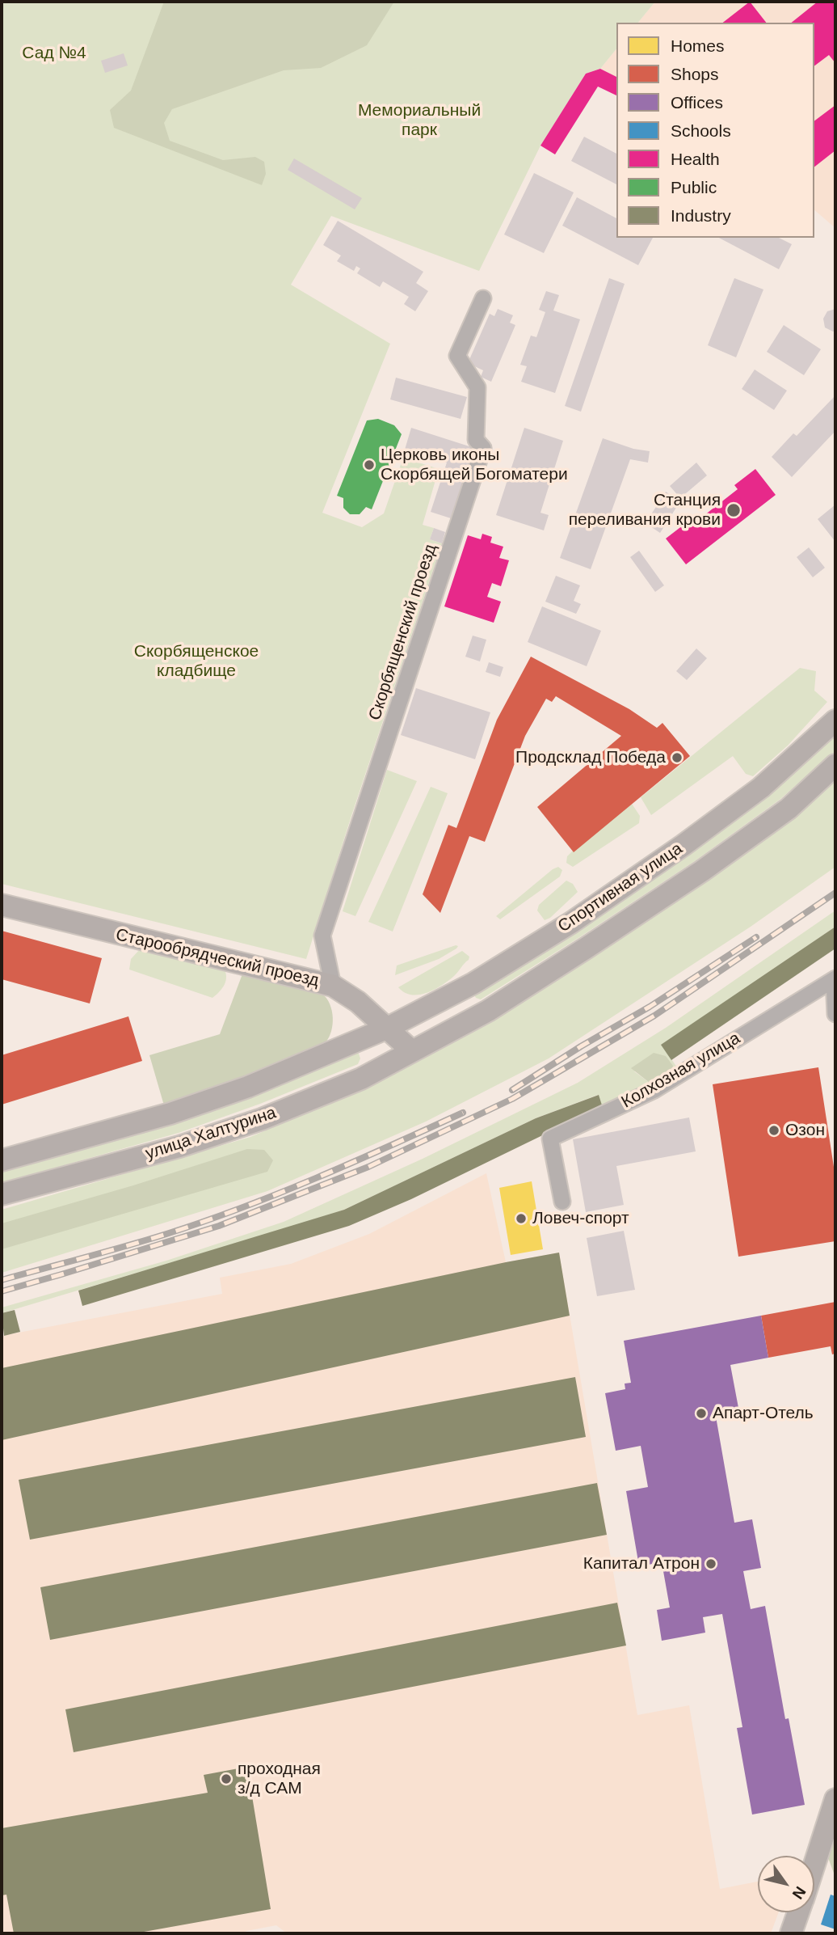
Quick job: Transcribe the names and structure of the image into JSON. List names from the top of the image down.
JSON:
{
  "streets": {
    "main road": ["Спортивная улица", "Старообрядческий проезд", "улица Халтурина"],
    "street": ["Скорбященский проезд", "Колхозная улица"]
  },
  "crossings": [
    ["Скорбященский проезд", "Старообрядческий проезд"],
    ["Спортивная улица", "Старообрядческий проезд"],
    ["Спортивная улица", "улица Халтурина"],
    ["Старообрядческий проезд", "улица Халтурина"]
  ],
  "parks": ["Сад №4", "Мемориальный парк", "Скорбященское кладбище"],
  "places": [
    "Церковь иконы Скорбящей Богоматери",
    "Станция переливания крови",
    "Продсклад Победа",
    "Озон",
    "Ловеч-спорт",
    "Апарт-Отель",
    "Капитал Атрон",
    "проходная з/д САМ"
  ],
  "legend": [
    "Homes",
    "Shops",
    "Offices",
    "Schools",
    "Health",
    "Public",
    "Industry"
  ],
  "north": "bottom right"
}
